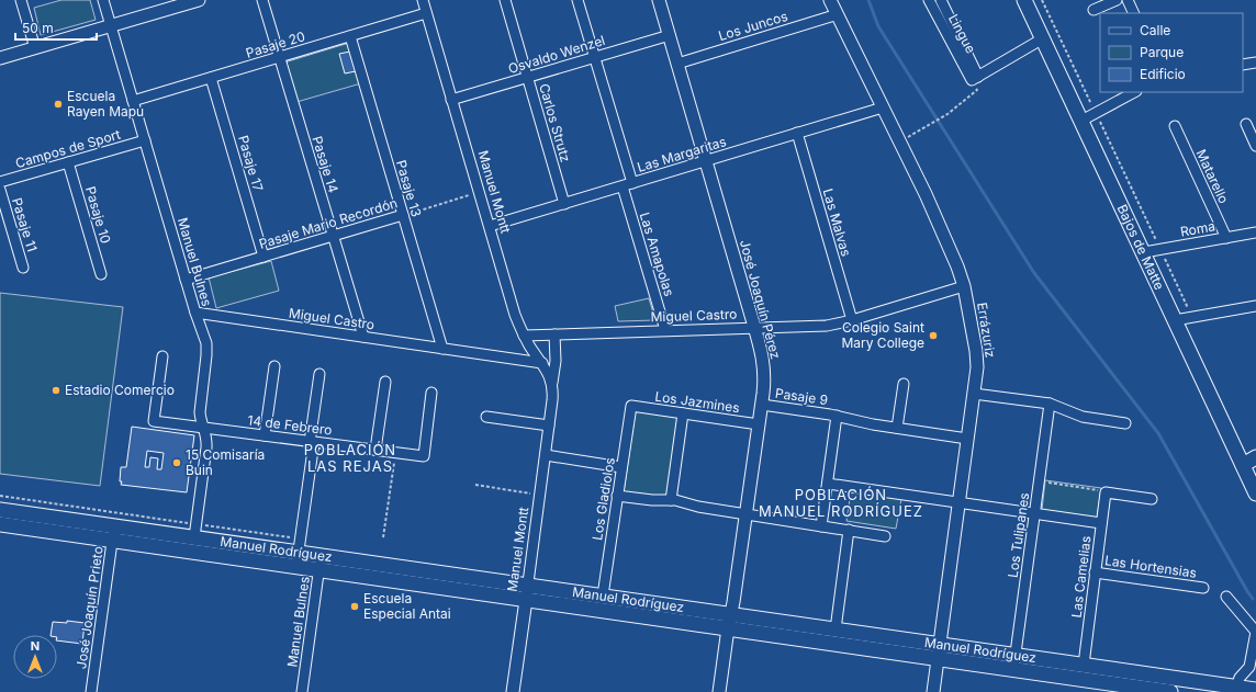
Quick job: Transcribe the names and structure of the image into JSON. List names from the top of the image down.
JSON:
{
  "streets": {
    "main road": ["Bajos de Matte", "Manuel Rodríguez"],
    "street": [
      "Los Juncos",
      "Lingue",
      "Pasaje 20",
      "Osvaldo Wenzel",
      "Carlos Strutz",
      "Campos de Sport",
      "Las Margaritas",
      "Pasaje 17",
      "Pasaje 14",
      "Matarello",
      "Pasaje 13",
      "Manuel Montt",
      "Pasaje 10",
      "Las Malvas",
      "Pasaje Mario Recordón",
      "Pasaje 11",
      "Roma",
      "Las Amapolas",
      "Manuel Bulnes",
      "José Joaquín Pérez",
      "Miguel Castro",
      "Errázuriz",
      "Pasaje 9",
      "Los Jazmines",
      "14 de Febrero",
      "Los Gladiolos",
      "Los Tulipanes",
      "Las Hortensias",
      "Las Camelias",
      "José Joaquín Prieto"
    ]
  },
  "crossings": [
    ["Los Juncos", "José Joaquín Pérez"],
    ["Los Juncos", "Errázuriz"],
    ["Pasaje 20", "Pasaje 17"],
    ["Pasaje 20", "Pasaje 14"],
    ["Pasaje 20", "Pasaje 13"],
    ["Pasaje 20", "Manuel Montt"],
    ["Pasaje 20", "Manuel Bulnes"],
    ["Osvaldo Wenzel", "Carlos Strutz"],
    ["Osvaldo Wenzel", "Manuel Montt"],
    ["Osvaldo Wenzel", "José Joaquín Pérez"],
    ["Carlos Strutz", "Las Margaritas"],
    ["Campos de Sport", "Pasaje 10"],
    ["Campos de Sport", "Manuel Bulnes"],
    ["Las Margaritas", "Manuel Montt"],
    ["Las Margaritas", "Las Malvas"],
    ["Las Margaritas", "Las Amapolas"],
    ["Las Margaritas", "José Joaquín Pérez"],
    ["Las Margaritas", "Errázuriz"],
    ["Pasaje 17", "Pasaje Mario Recordón"],
    ["Pasaje 14", "Pasaje Mario Recordón"],
    ["Pasaje 14", "Miguel Castro"],
    ["Matarello", "Roma"],
    ["Pasaje 13", "Pasaje Mario Recordón"],
    ["Pasaje 13", "Miguel Castro"],
    ["Manuel Montt", "Pasaje Mario Recordón"],
    ["Manuel Montt", "Miguel Castro"],
    ["Manuel Montt", "Manuel Rodríguez"],
    ["Las Malvas", "Miguel Castro"],
    ["Pasaje Mario Recordón", "Manuel Bulnes"],
    ["Roma", "Bajos de Matte"],
    ["Las Amapolas", "Miguel Castro"],
    ["Manuel Bulnes", "Miguel Castro"],
    ["Manuel Bulnes", "14 de Febrero"],
    ["Manuel Bulnes", "Manuel Rodríguez"],
    ["José Joaquín Pérez", "Miguel Castro"],
    ["José Joaquín Pérez", "Pasaje 9"],
    ["José Joaquín Pérez", "Los Jazmines"],
    ["José Joaquín Pérez", "Manuel Rodríguez"],
    ["Miguel Castro", "Errázuriz"],
    ["Errázuriz", "Pasaje 9"],
    ["Errázuriz", "Manuel Rodríguez"],
    ["Los Jazmines", "Los Gladiolos"],
    ["Los Gladiolos", "Manuel Rodríguez"],
    ["Los Tulipanes", "Manuel Rodríguez"],
    ["Manuel Rodríguez", "Las Camelias"],
    ["Manuel Rodríguez", "José Joaquín Prieto"],
    ["Las Hortensias", "Las Camelias"]
  ],
  "districts": ["POBLACIÓN LAS REJAS", "POBLACIÓN MANUEL RODRÍGUEZ"],
  "places": [
    "Escuela Rayen Mapu",
    "Colegio Saint Mary College",
    "Estadio Comercio",
    "15 Comisaría Buin",
    "Escuela Especial Antai"
  ],
  "legend": ["Calle", "Parque", "Edificio"],
  "scale_bar": "50 m",
  "north": "top"
}
